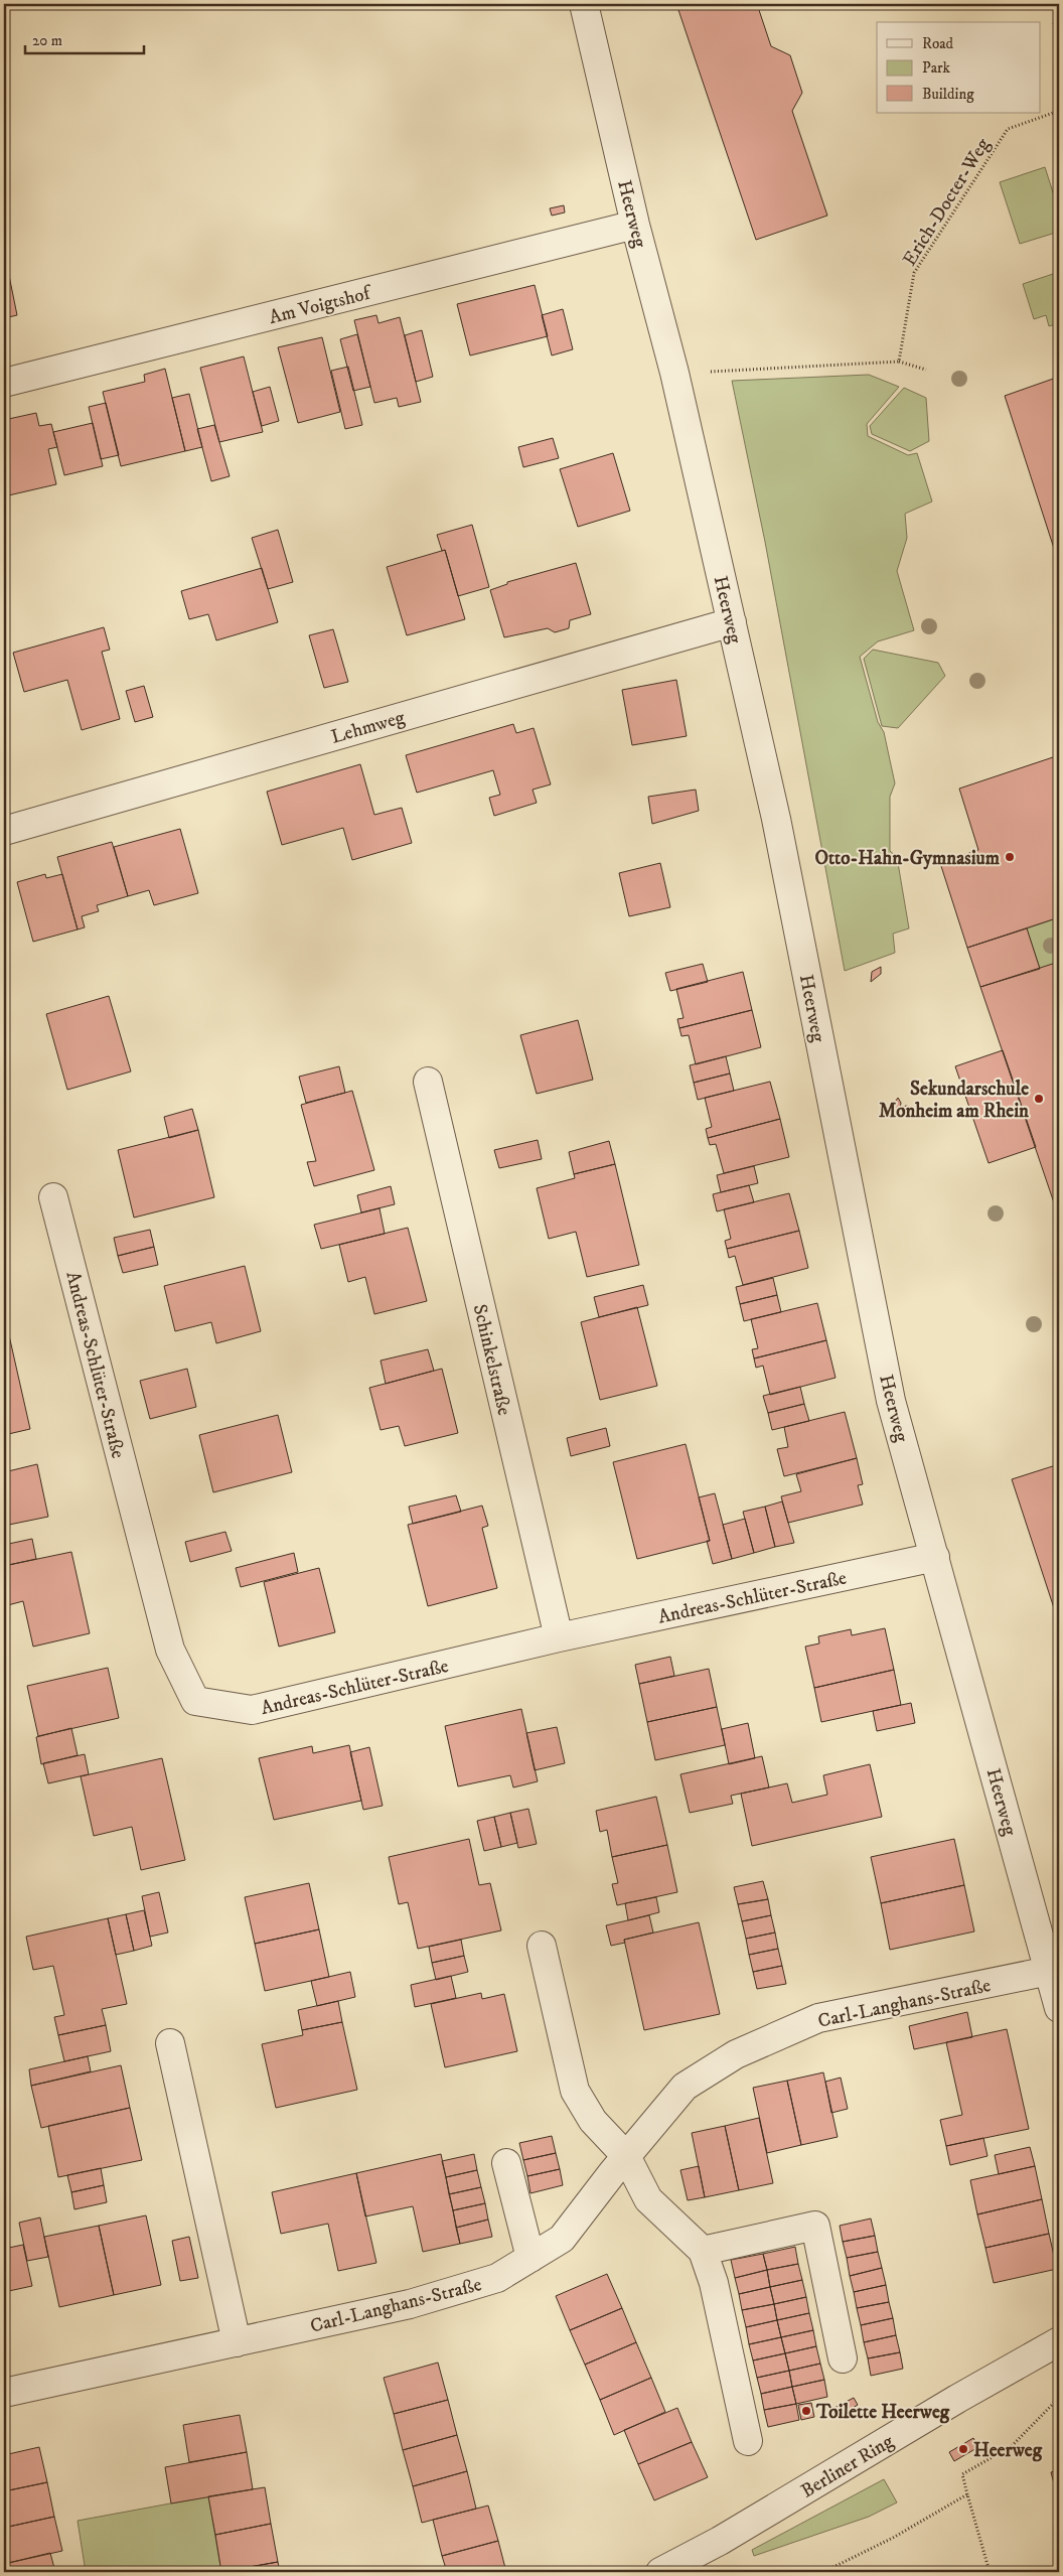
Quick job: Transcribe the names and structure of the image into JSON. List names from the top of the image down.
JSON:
{
  "streets": {
    "street": [
      "Heerweg",
      "Am Voigtshof",
      "Lehmweg",
      "Schinkelstraße",
      "Andreas-Schlüter-Straße",
      "Carl-Langhans-Straße",
      "Berliner Ring"
    ],
    "path": ["Erich-Docter-Weg"]
  },
  "crossings": [
    ["Heerweg", "Am Voigtshof"],
    ["Heerweg", "Lehmweg"],
    ["Heerweg", "Andreas-Schlüter-Straße"],
    ["Heerweg", "Carl-Langhans-Straße"],
    ["Schinkelstraße", "Andreas-Schlüter-Straße"]
  ],
  "places": [
    "Otto-Hahn-Gymnasium",
    "Sekundarschule Monheim am Rhein",
    "Toilette Heerweg",
    "Heerweg"
  ],
  "legend": ["Road", "Park", "Building"],
  "scale_bar": "20 m"
}
